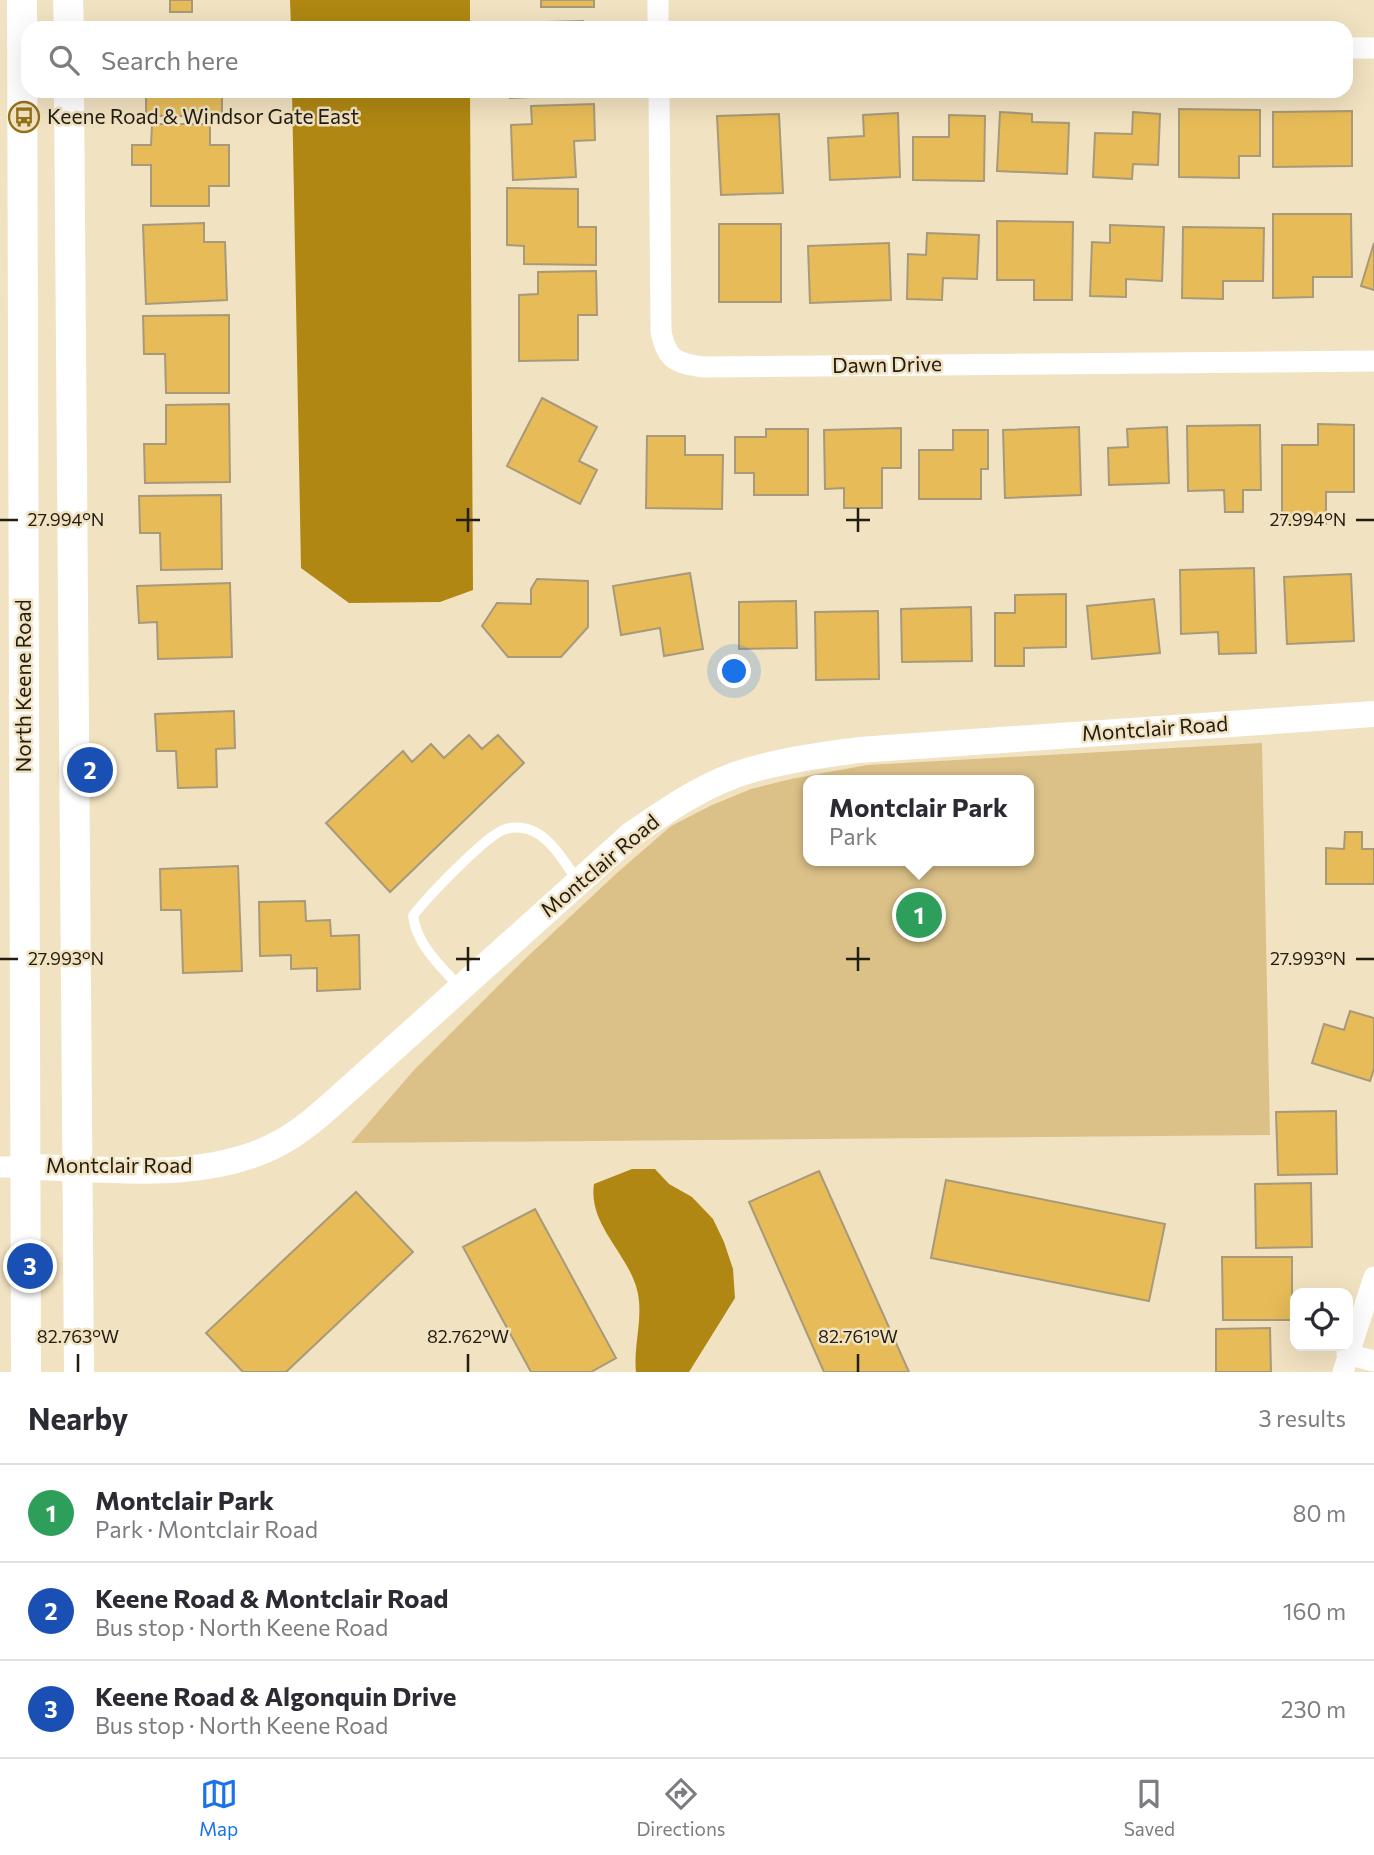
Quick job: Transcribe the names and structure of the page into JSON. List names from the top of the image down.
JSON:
{
  "streets": {
    "main road": ["North Keene Road"],
    "street": ["Dawn Drive", "Montclair Road"]
  },
  "crossings": [
    ["North Keene Road", "Montclair Road"]
  ],
  "places": {
    "bus stop": ["Keene Road & Windsor Gate East"]
  },
  "page": {
    "search": "Search here",
    "pins": ["2", "1", "3"],
    "popup": ["Montclair Park", "Park"],
    "heading": ["Nearby", "3 results"],
    "list": [
      {
        "mark": "1",
        "name": "Montclair Park",
        "note": "Park · Montclair Road",
        "value": "80 m"
      },
      {
        "mark": "2",
        "name": "Keene Road & Montclair Road",
        "note": "Bus stop · North Keene Road",
        "value": "160 m"
      },
      {
        "mark": "3",
        "name": "Keene Road & Algonquin Drive",
        "note": "Bus stop · North Keene Road",
        "value": "230 m"
      }
    ],
    "nav": ["Map", "Directions", "Saved"]
  },
  "coordinates": [
    "27.994°N",
    "27.993°N",
    "82.763°W",
    "82.762°W",
    "82.761°W"
  ]
}
